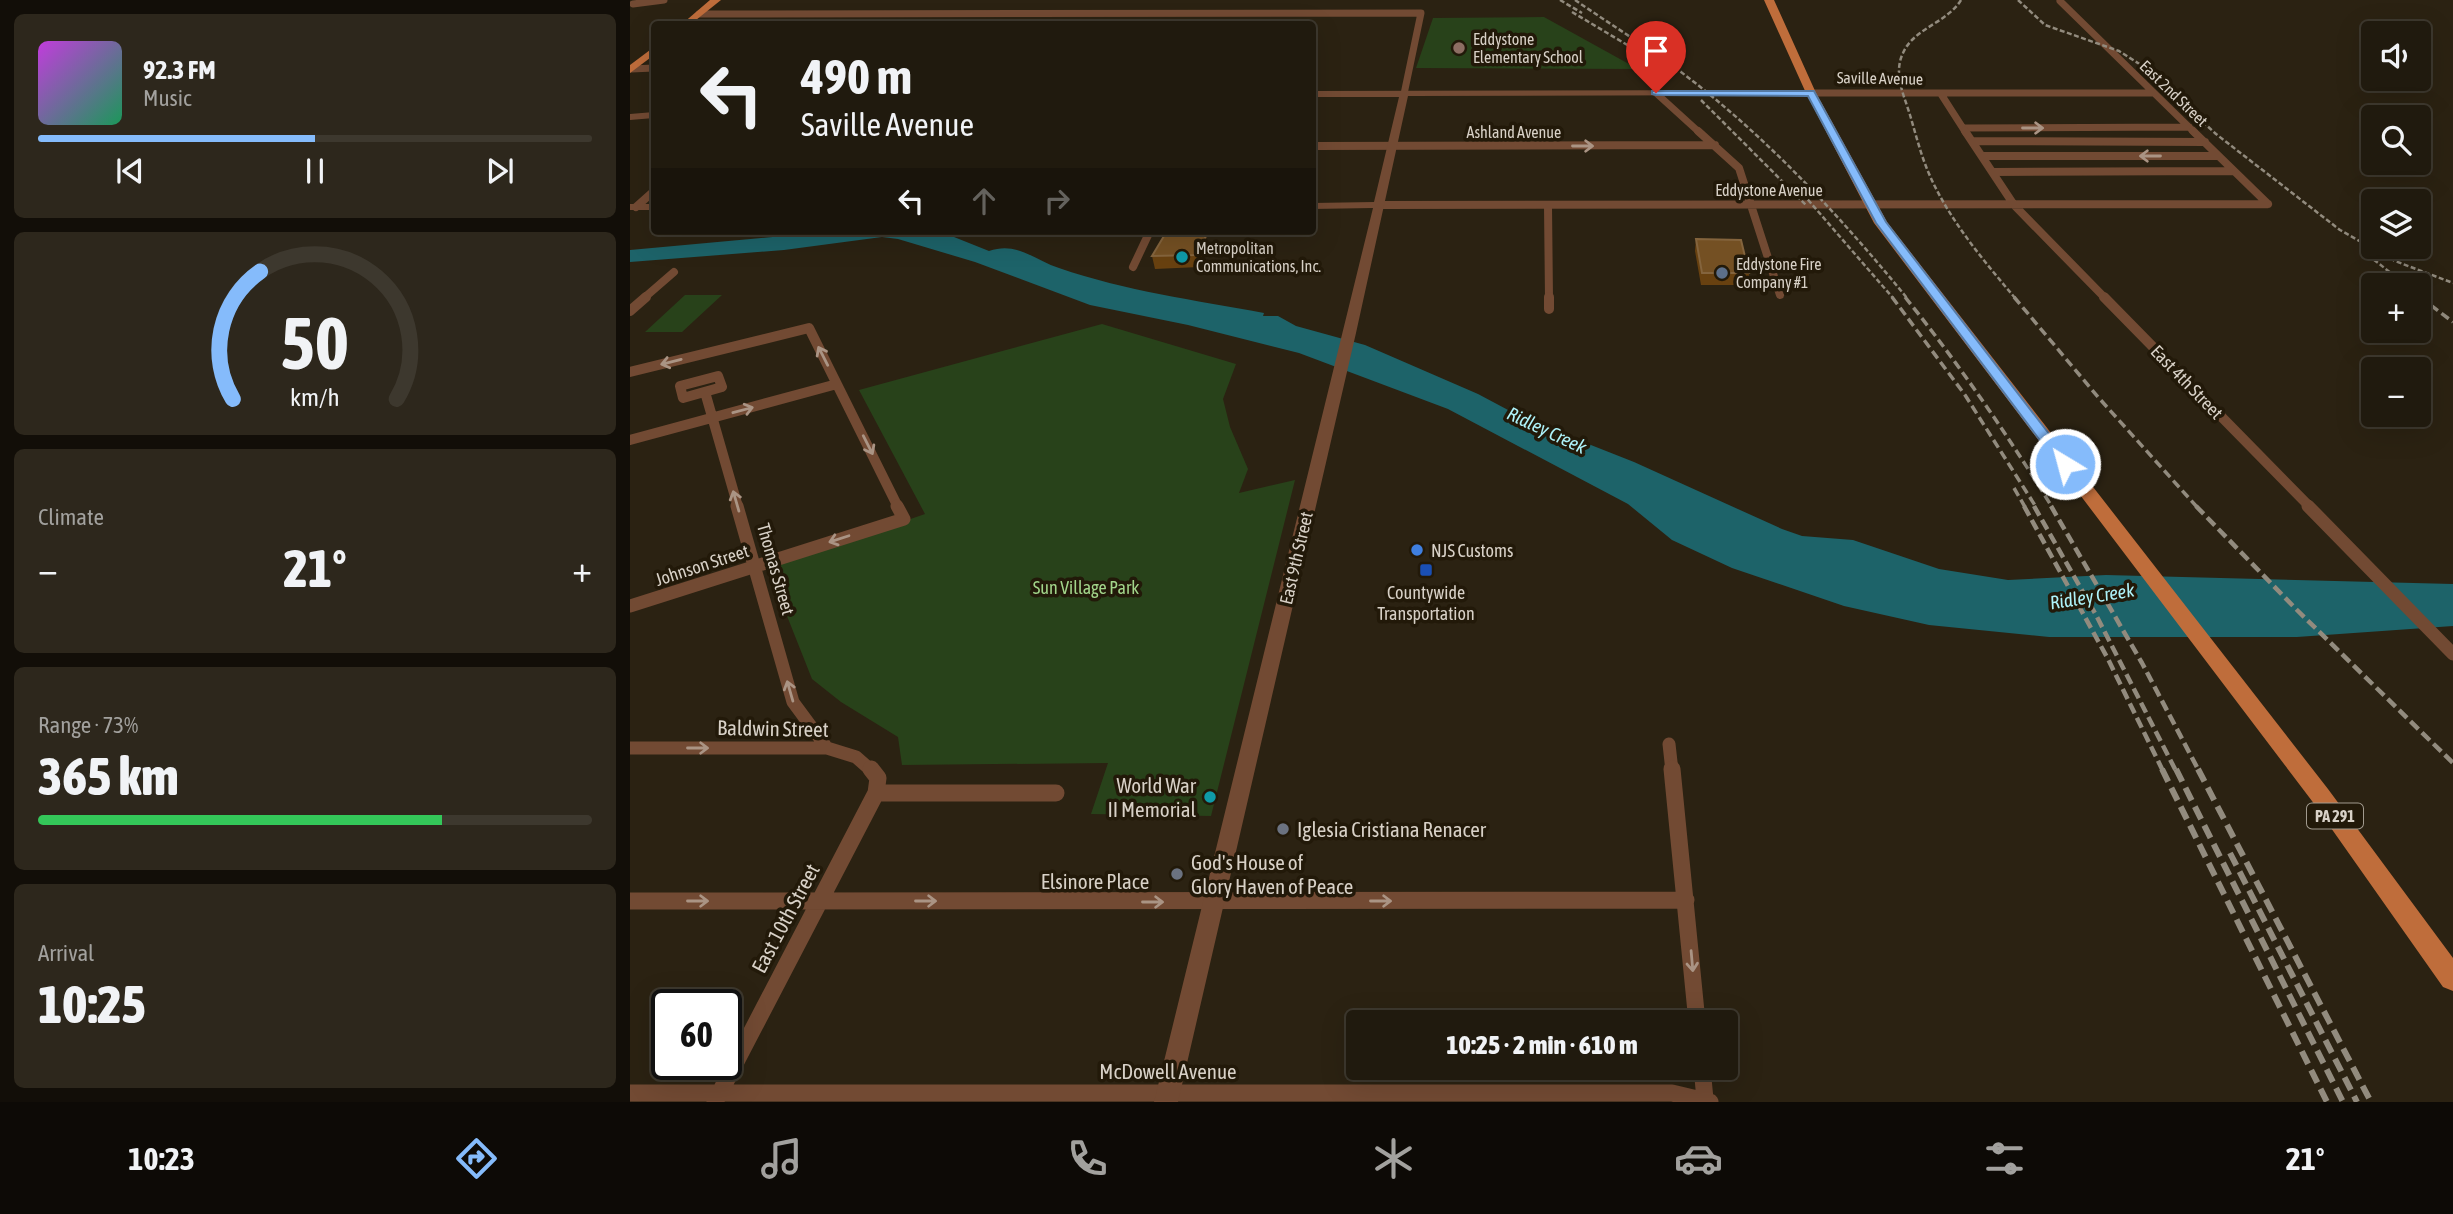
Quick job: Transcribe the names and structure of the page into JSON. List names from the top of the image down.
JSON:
{
  "streets": {
    "main road": ["PA 291"],
    "street": [
      "Saville Avenue",
      "East 2nd Street",
      "Ashland Avenue",
      "Eddystone Avenue",
      "East 4th Street",
      "East 9th Street",
      "Johnson Street",
      "Thomas Street",
      "Baldwin Street",
      "Elsinore Place",
      "East 10th Street",
      "McDowell Avenue"
    ]
  },
  "crossings": [
    ["Saville Avenue", "East 2nd Street"],
    ["Saville Avenue", "East 4th Street"],
    ["Saville Avenue", "East 9th Street"],
    ["Saville Avenue", "PA 291"],
    ["East 2nd Street", "Eddystone Avenue"],
    ["Ashland Avenue", "East 9th Street"],
    ["Eddystone Avenue", "East 4th Street"],
    ["Eddystone Avenue", "East 9th Street"],
    ["East 9th Street", "Elsinore Place"],
    ["East 9th Street", "McDowell Avenue"],
    ["Johnson Street", "Thomas Street"],
    ["Thomas Street", "Baldwin Street"],
    ["Baldwin Street", "East 10th Street"],
    ["Elsinore Place", "East 10th Street"],
    ["East 10th Street", "McDowell Avenue"]
  ],
  "one_way": [
    "Ashland Avenue",
    "Thomas Street",
    "Baldwin Street",
    "Elsinore Place"
  ],
  "water": ["Ridley Creek"],
  "parks": ["Sun Village Park"],
  "places": {
    "other": [
      "Eddystone Elementary School",
      "Metropolitan Communications, Inc.",
      "Eddystone Fire Company #1",
      "NJS Customs",
      "World War II Memorial",
      "Iglesia Cristiana Renacer",
      "God's House of Glory Haven of Peace"
    ],
    "transit": ["Countywide Transportation"]
  },
  "page": {
    "map_buttons": ["+", "−"],
    "turn": ["490 m", "Saville Avenue"],
    "song": ["92.3 FM", "Music"],
    "tile": [
      "Climate",
      ["Range · 73%", "365 km"],
      ["Arrival", "10:25"]
    ],
    "heat": ["−", "21°", "+"],
    "limit": "60",
    "trip": "10:25 · 2 min · 610 m",
    "tabs": ["10:23", "21°"],
    "gauge": ["50", "km/h"]
  }
}
